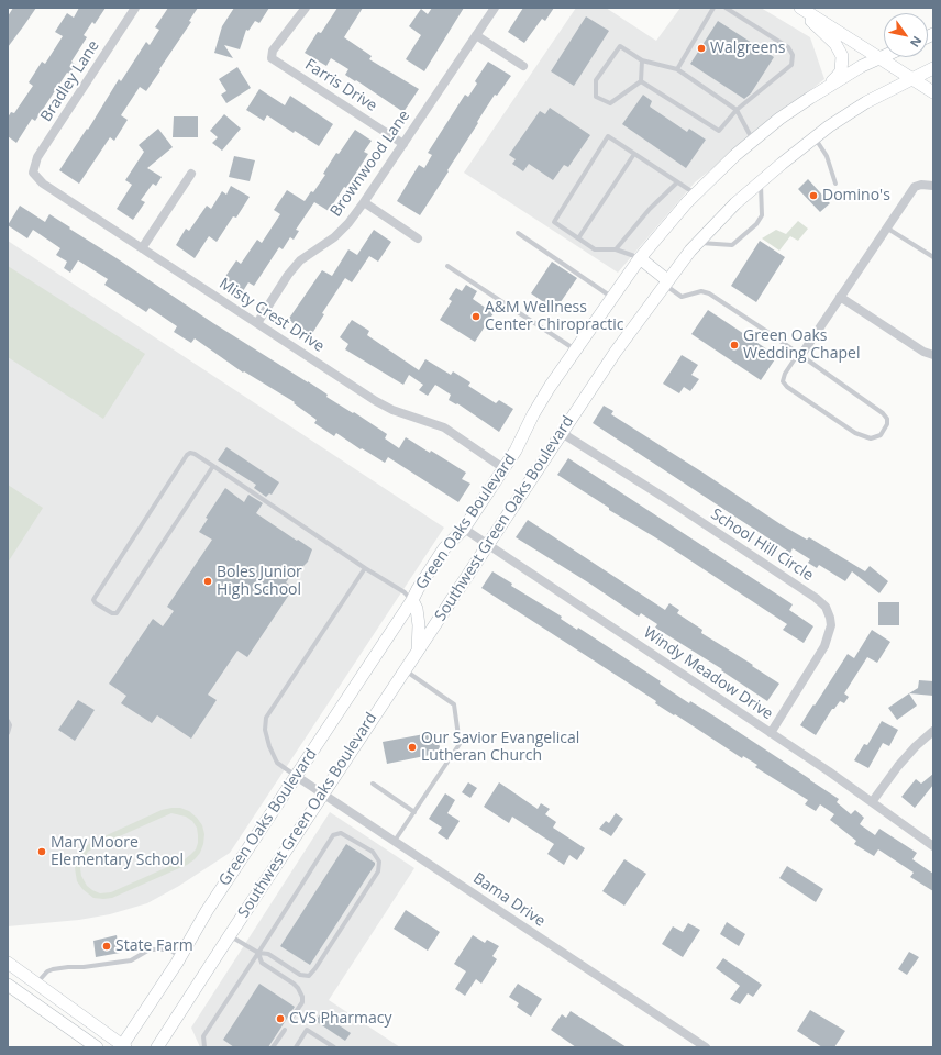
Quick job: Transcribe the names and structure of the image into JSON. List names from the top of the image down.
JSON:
{
  "streets": {
    "main road": ["Southwest Green Oaks Boulevard", "Green Oaks Boulevard"],
    "street": [
      "Bradley Lane",
      "Farris Drive",
      "Brownwood Lane",
      "Misty Crest Drive",
      "School Hill Circle",
      "Windy Meadow Drive",
      "Bama Drive"
    ]
  },
  "crossings": [
    ["Bradley Lane", "Misty Crest Drive"],
    ["Farris Drive", "Brownwood Lane"],
    ["Brownwood Lane", "Misty Crest Drive"],
    ["Misty Crest Drive", "Green Oaks Boulevard"],
    ["Southwest Green Oaks Boulevard", "School Hill Circle"],
    ["Southwest Green Oaks Boulevard", "Windy Meadow Drive"],
    ["Southwest Green Oaks Boulevard", "Bama Drive"],
    ["Green Oaks Boulevard", "Windy Meadow Drive"],
    ["Green Oaks Boulevard", "Bama Drive"],
    ["School Hill Circle", "Windy Meadow Drive"]
  ],
  "places": [
    "Walgreens",
    "Domino's",
    "A&M Wellness Center Chiropractic",
    "Green Oaks Wedding Chapel",
    "Boles Junior High School",
    "Our Savior Evangelical Lutheran Church",
    "Mary Moore Elementary School",
    "State Farm",
    "CVS Pharmacy"
  ],
  "north": "bottom right"
}
